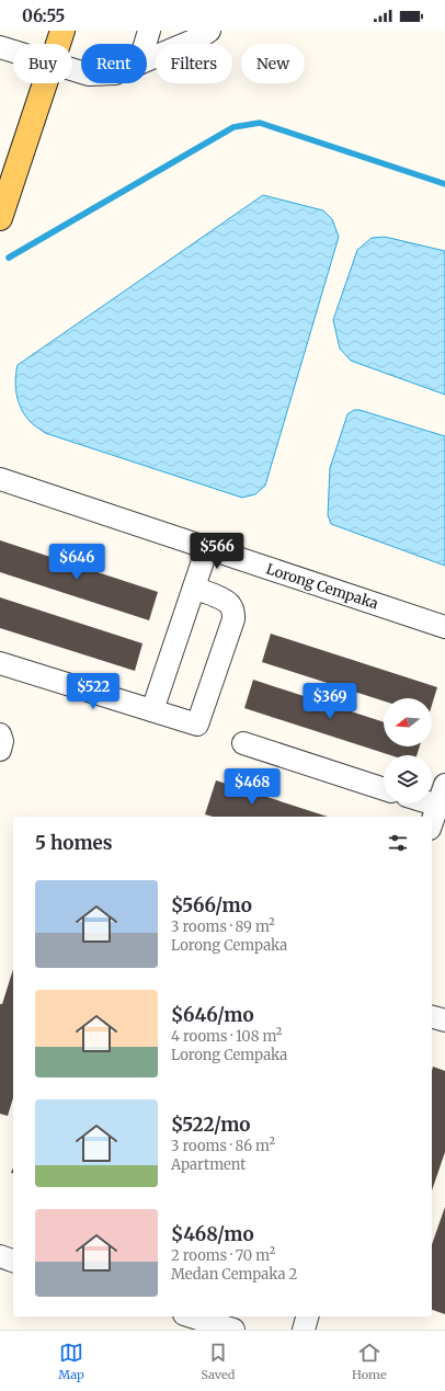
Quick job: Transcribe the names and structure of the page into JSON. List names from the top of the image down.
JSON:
{
  "streets": {
    "street": ["Lorong Cempaka"]
  },
  "north": "left",
  "page": {
    "status": "06:55",
    "chip": [
      "Buy",
      "Rent",
      "Filters",
      "New"
    ],
    "price": [
      "$566",
      "$646",
      "$522",
      "$369",
      "$468"
    ],
    "heading": "5 homes",
    "list": [
      {
        "name": "$566/mo",
        "note": "3 rooms · 89 m² · Lorong Cempaka"
      },
      {
        "name": "$646/mo",
        "note": "4 rooms · 108 m² · Lorong Cempaka"
      },
      {
        "name": "$522/mo",
        "note": "3 rooms · 86 m² · Apartment"
      },
      {
        "name": "$468/mo",
        "note": "2 rooms · 70 m² · Medan Cempaka 2"
      }
    ],
    "tabs": ["Map", "Saved", "Home"]
  }
}
